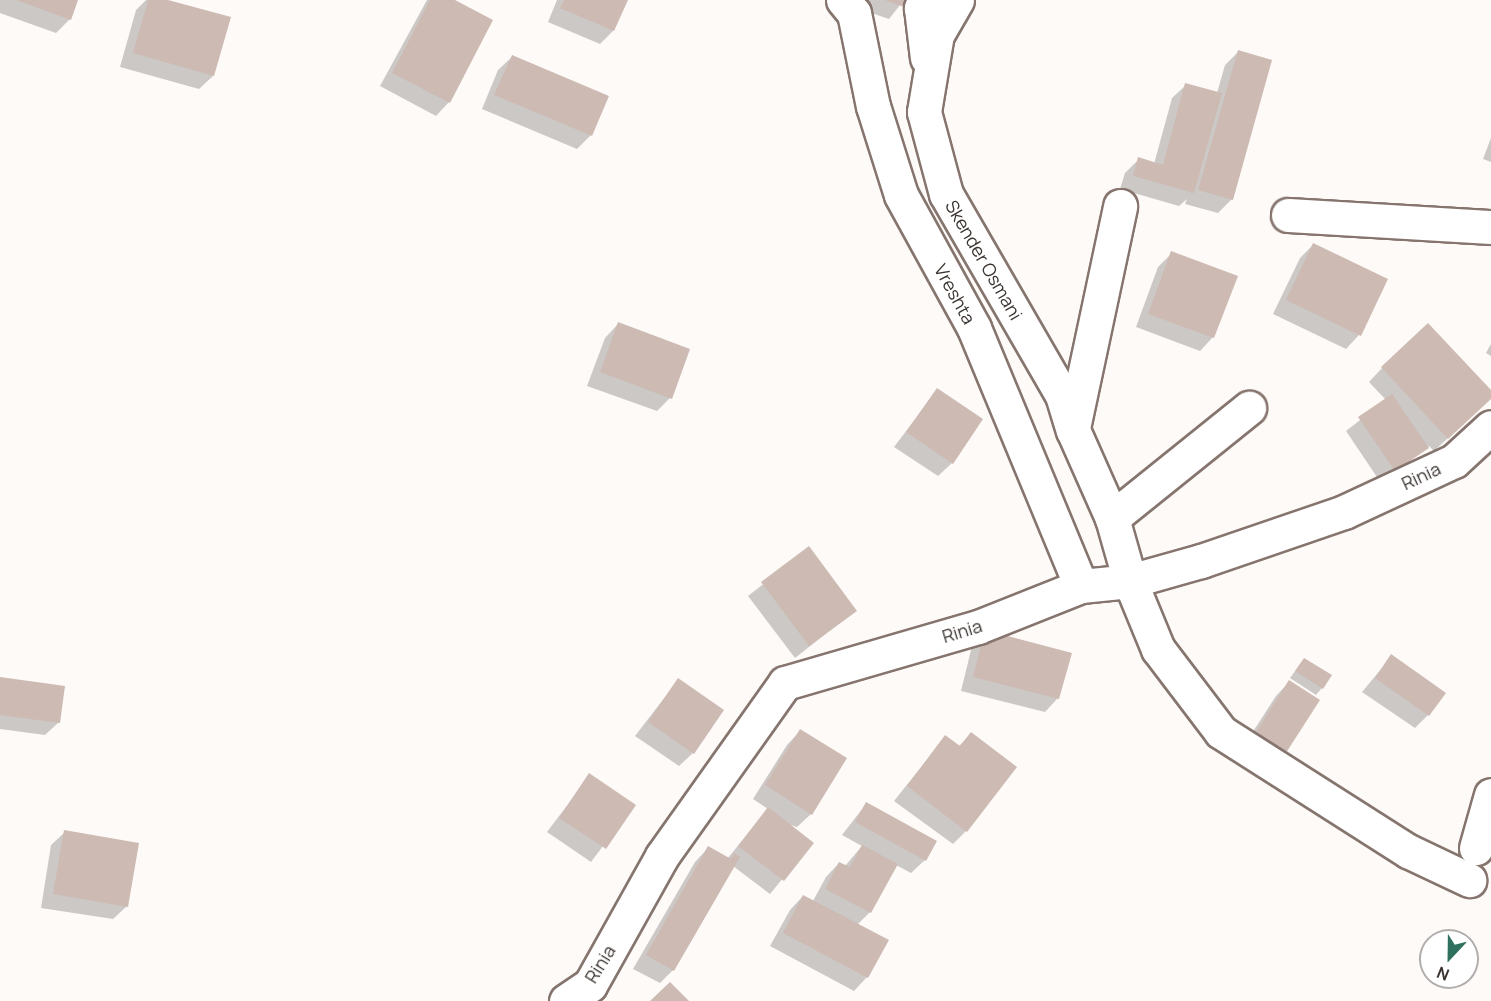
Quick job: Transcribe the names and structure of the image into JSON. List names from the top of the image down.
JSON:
{
  "streets": {
    "street": ["Skender Osmani", "Vreshta", "Rinia"]
  },
  "crossings": [
    ["Skender Osmani", "Rinia"],
    ["Vreshta", "Rinia"]
  ],
  "north": "bottom"
}
